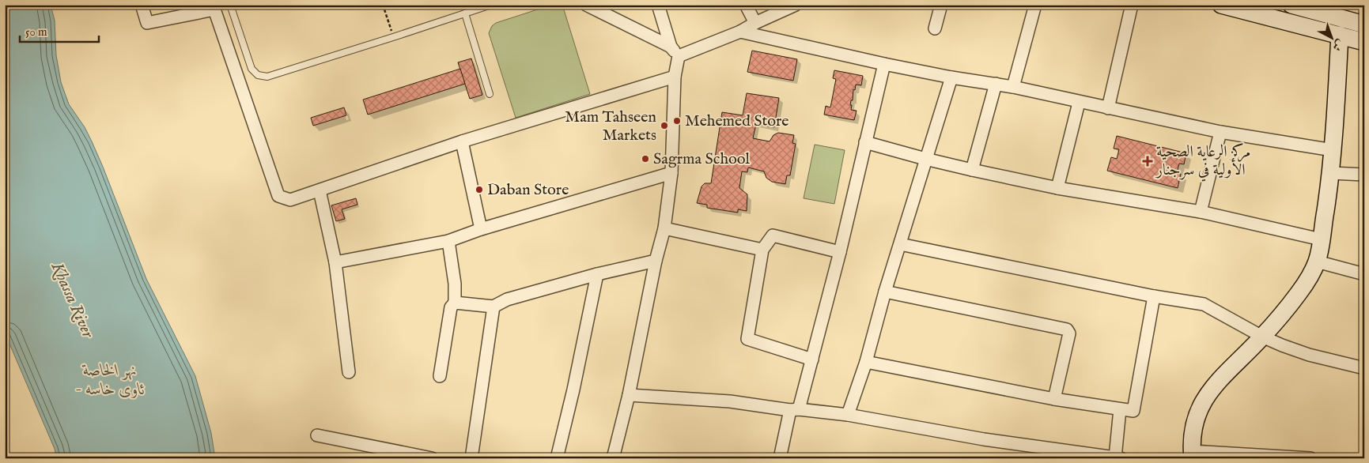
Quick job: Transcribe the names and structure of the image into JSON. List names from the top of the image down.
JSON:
{
  "water": ["Khassa River", "نهر الخاصة - ئاوی خاسە"],
  "places": {
    "other": [
      "Mehemed Store",
      "Mam Tahseen Markets",
      "Sagrma School",
      "Daban Store"
    ],
    "health": ["مركز الرعاية الصحية الأولية في سرجنار"]
  },
  "scale_bar": "50 m",
  "north": "bottom right"
}
